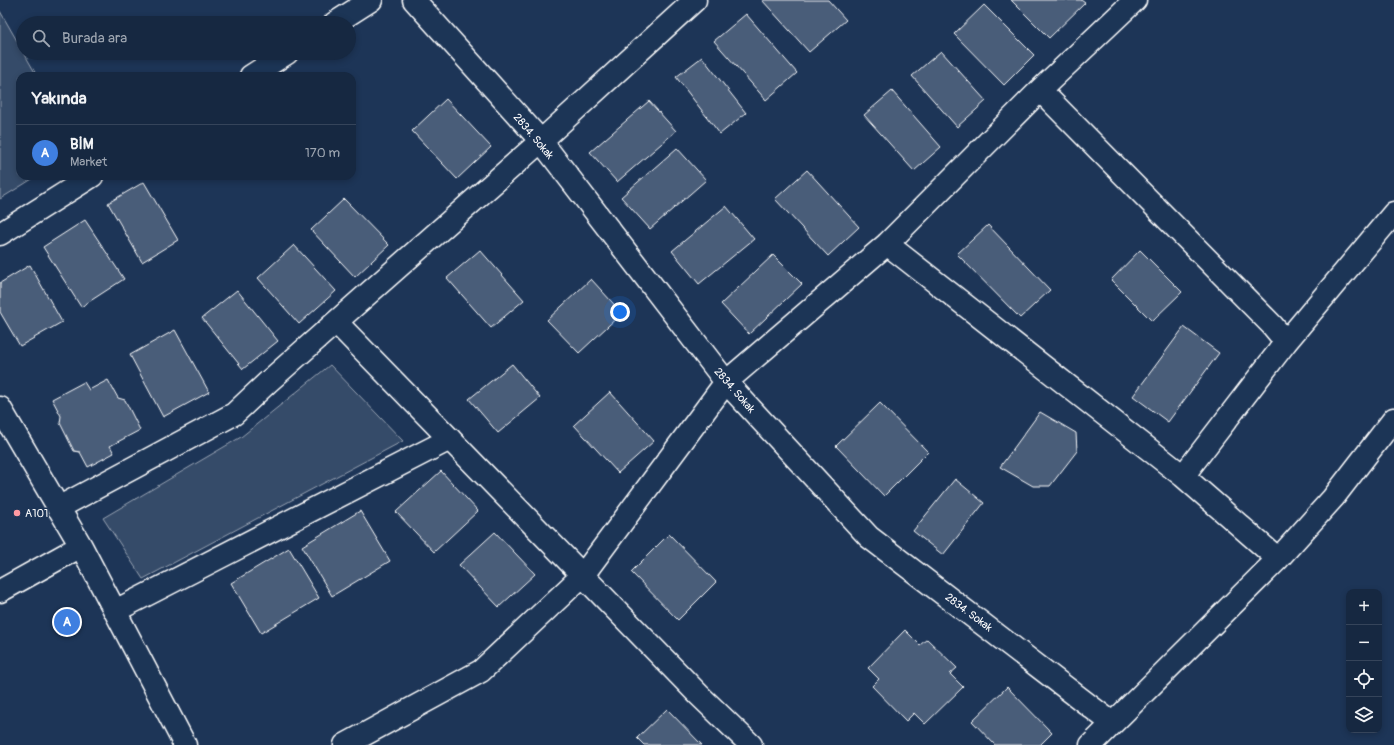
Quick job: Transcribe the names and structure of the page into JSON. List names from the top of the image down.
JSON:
{
  "streets": {
    "street": ["2834. Sokak"]
  },
  "places": ["A101"],
  "page": {
    "search": "Burada ara",
    "heading": "Yakında",
    "list": [
      {
        "mark": "A",
        "name": "BİM",
        "note": "Market",
        "value": "170 m"
      }
    ],
    "map_buttons": ["+", "−"],
    "pins": "A"
  }
}
